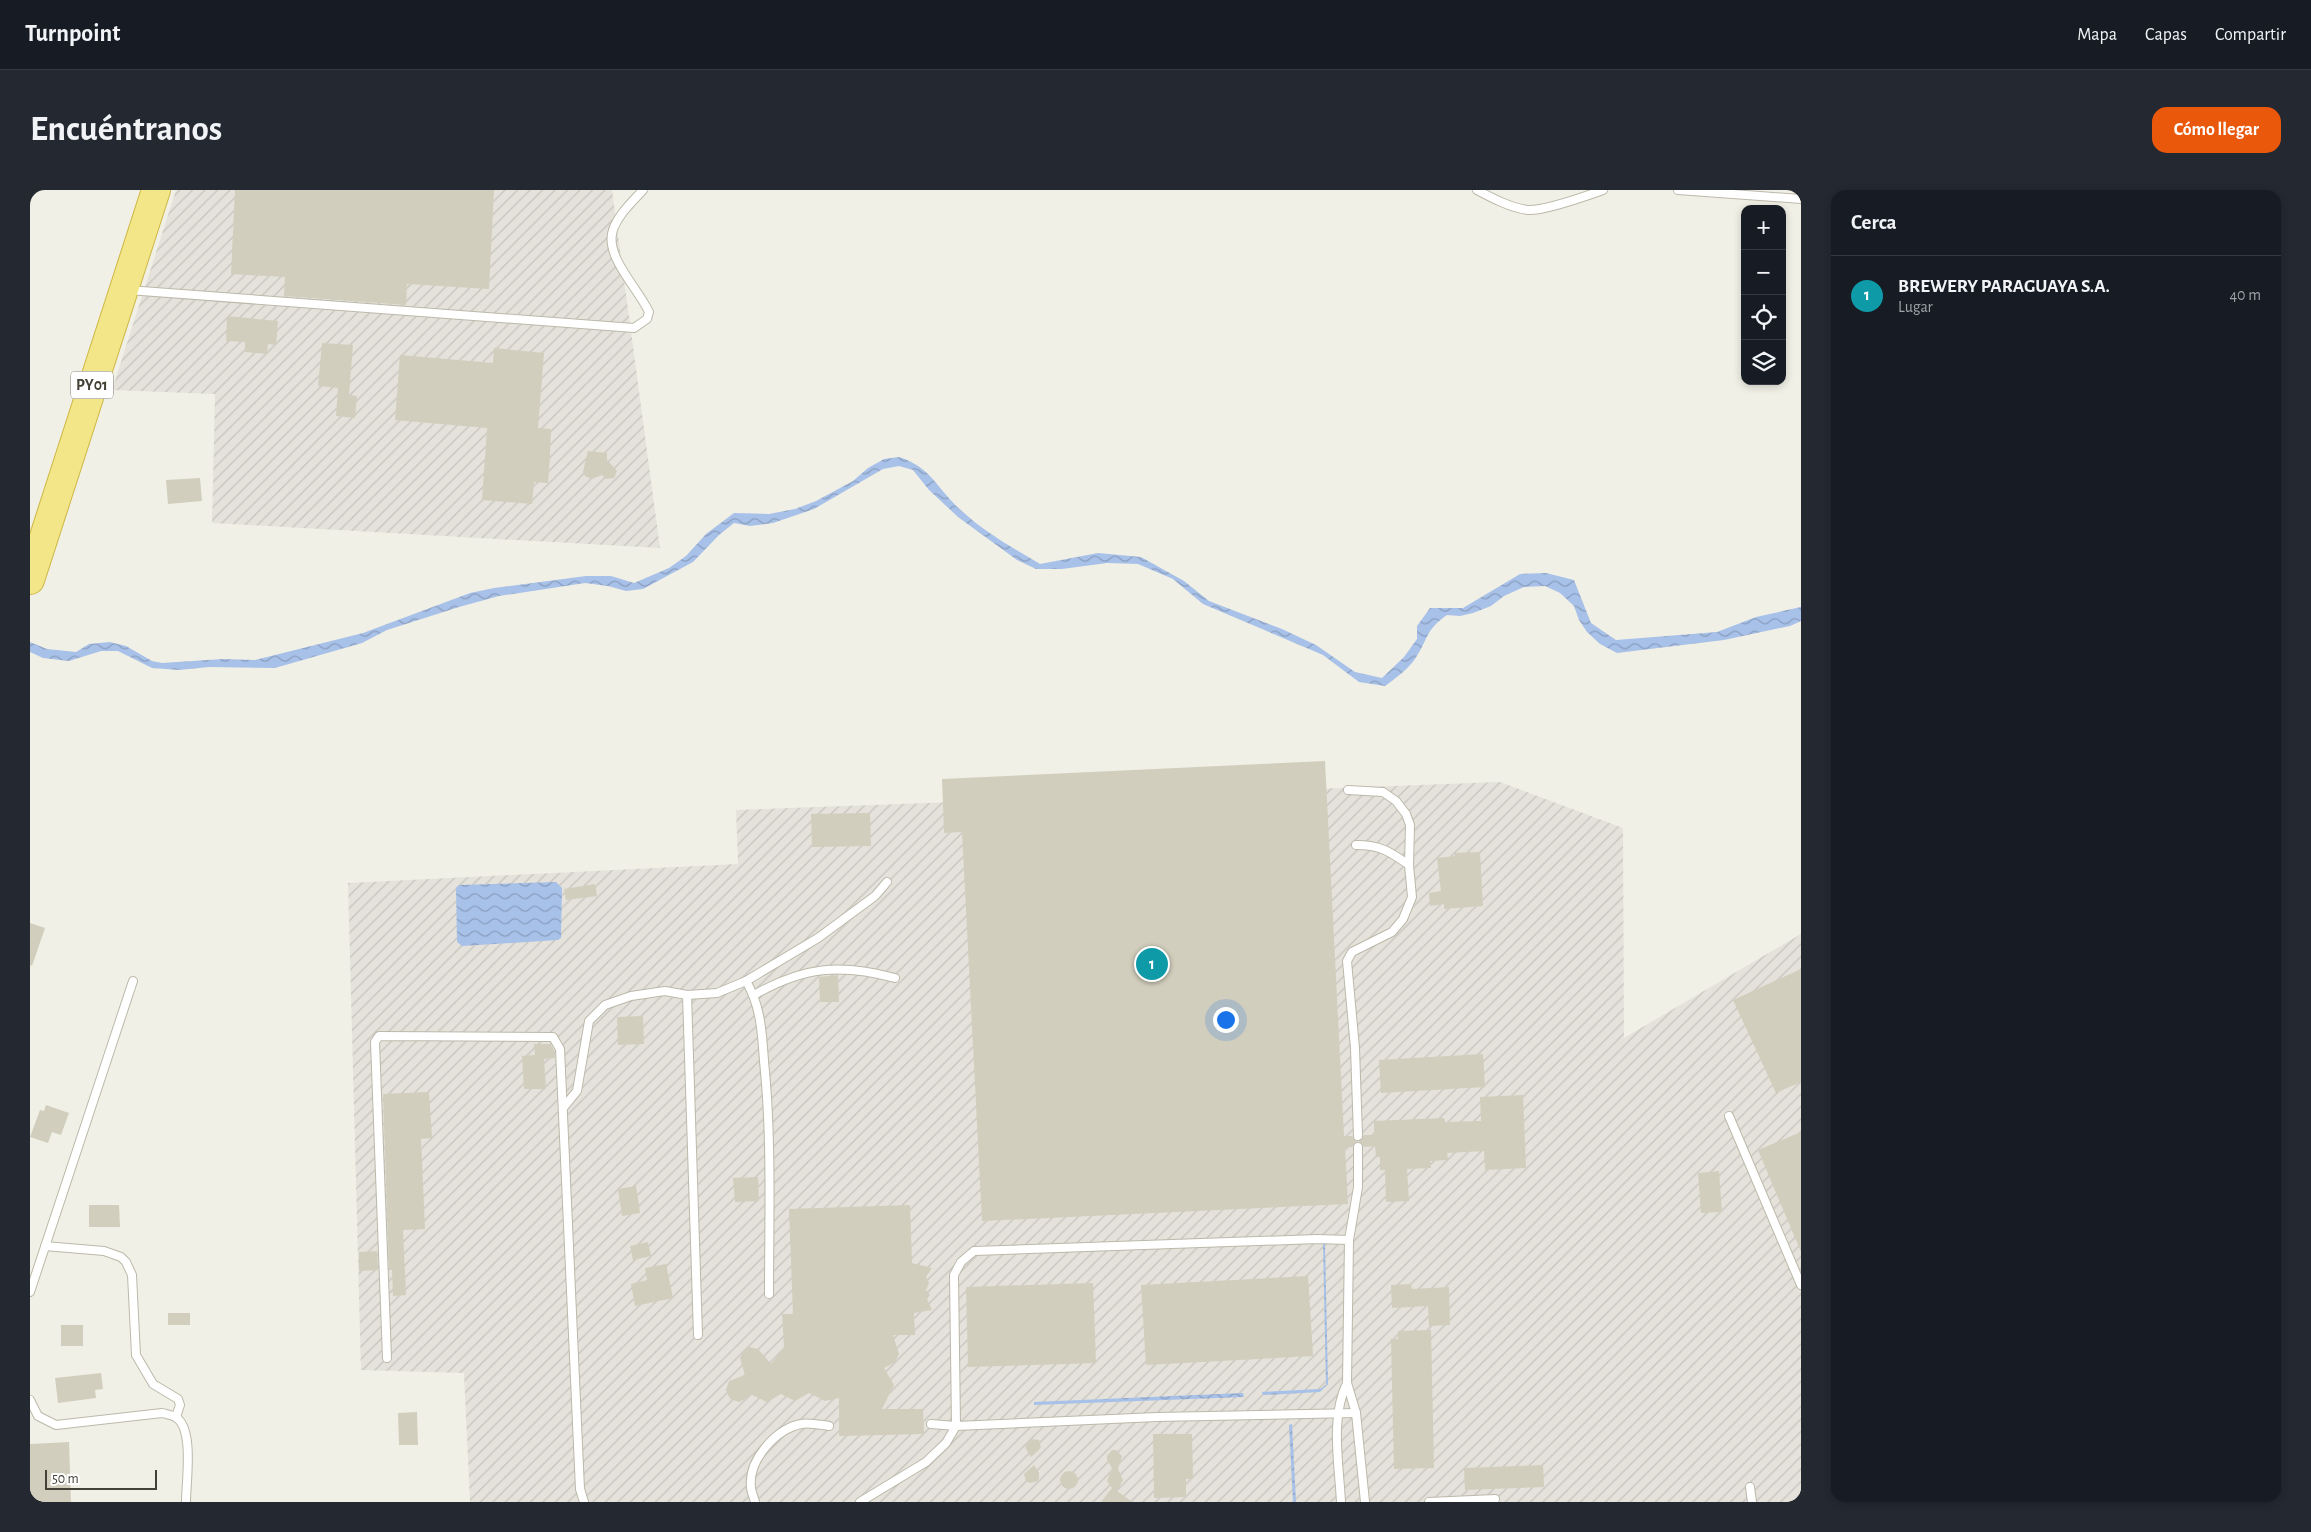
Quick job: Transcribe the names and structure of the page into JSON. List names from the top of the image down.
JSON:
{
  "streets": {
    "highway": ["PY01"]
  },
  "scale_bar": "50 m",
  "page": {
    "header": "Turnpoint",
    "nav": ["Mapa", "Capas", "Compartir"],
    "buttons": "Cómo llegar",
    "title": "Encuéntranos",
    "heading": "Cerca",
    "map_buttons": ["+", "−"],
    "list": [
      {
        "mark": "1",
        "name": "BREWERY PARAGUAYA S.A.",
        "note": "Lugar",
        "value": "40 m"
      }
    ],
    "pins": "1",
    "scale": "50 m"
  }
}
